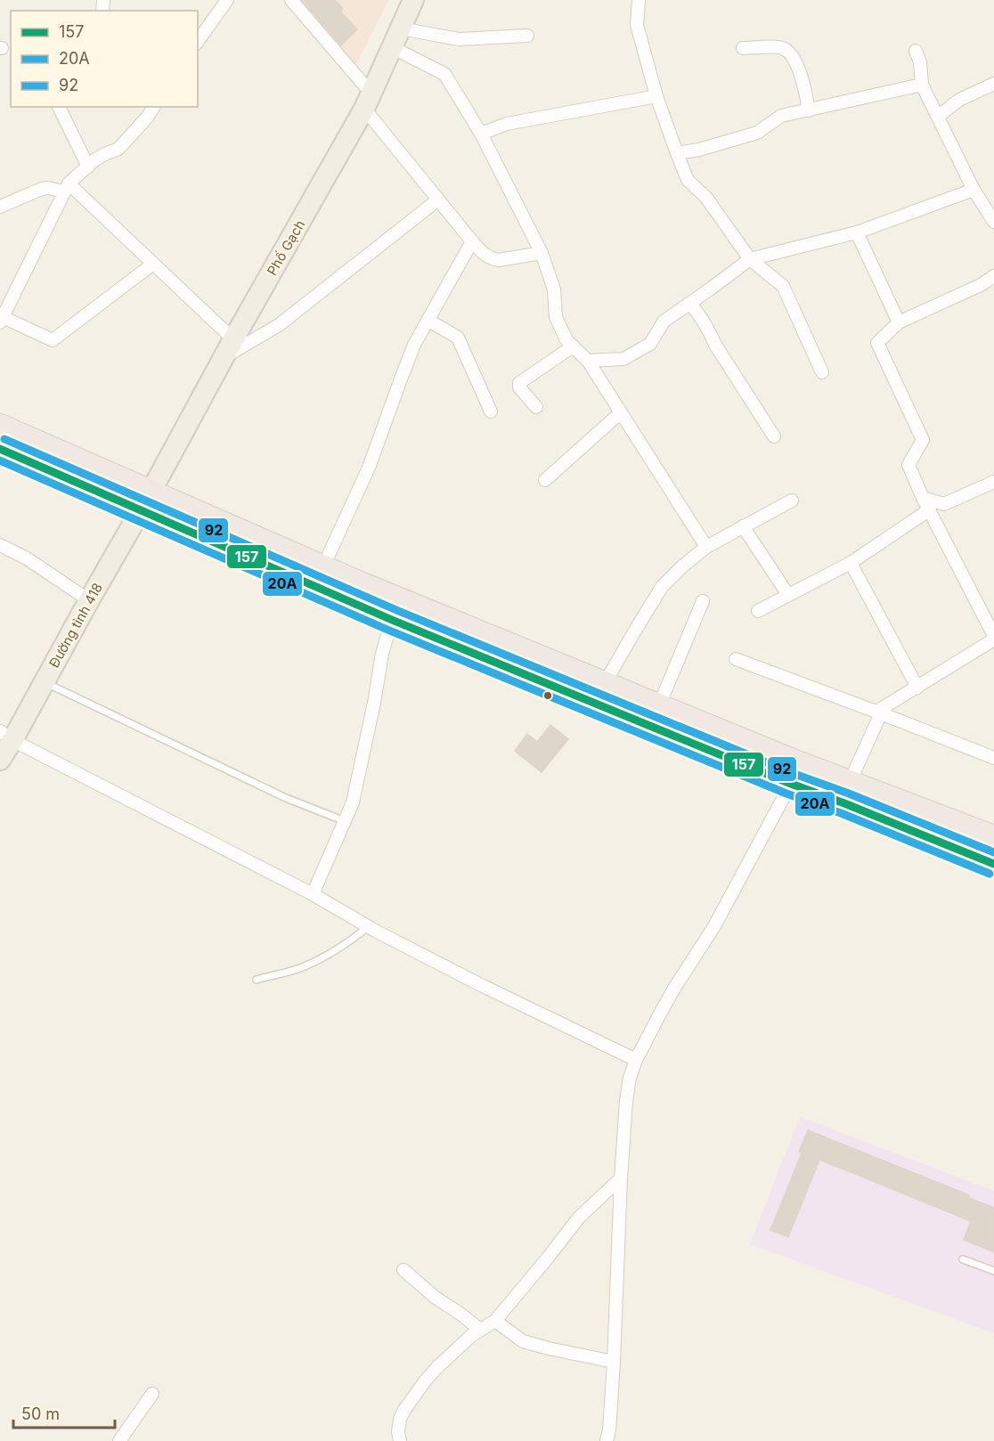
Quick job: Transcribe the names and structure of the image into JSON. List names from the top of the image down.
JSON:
{
  "streets": {
    "main road": ["Phố Gạch", "Đường tỉnh 418"]
  },
  "crossings": [
    ["Phố Gạch", "Đường tỉnh 418"]
  ],
  "lines": ["transit line 92", "transit line 157", "transit line 20A"],
  "legend": ["157", "20A", "92"],
  "scale_bar": "50 m"
}
